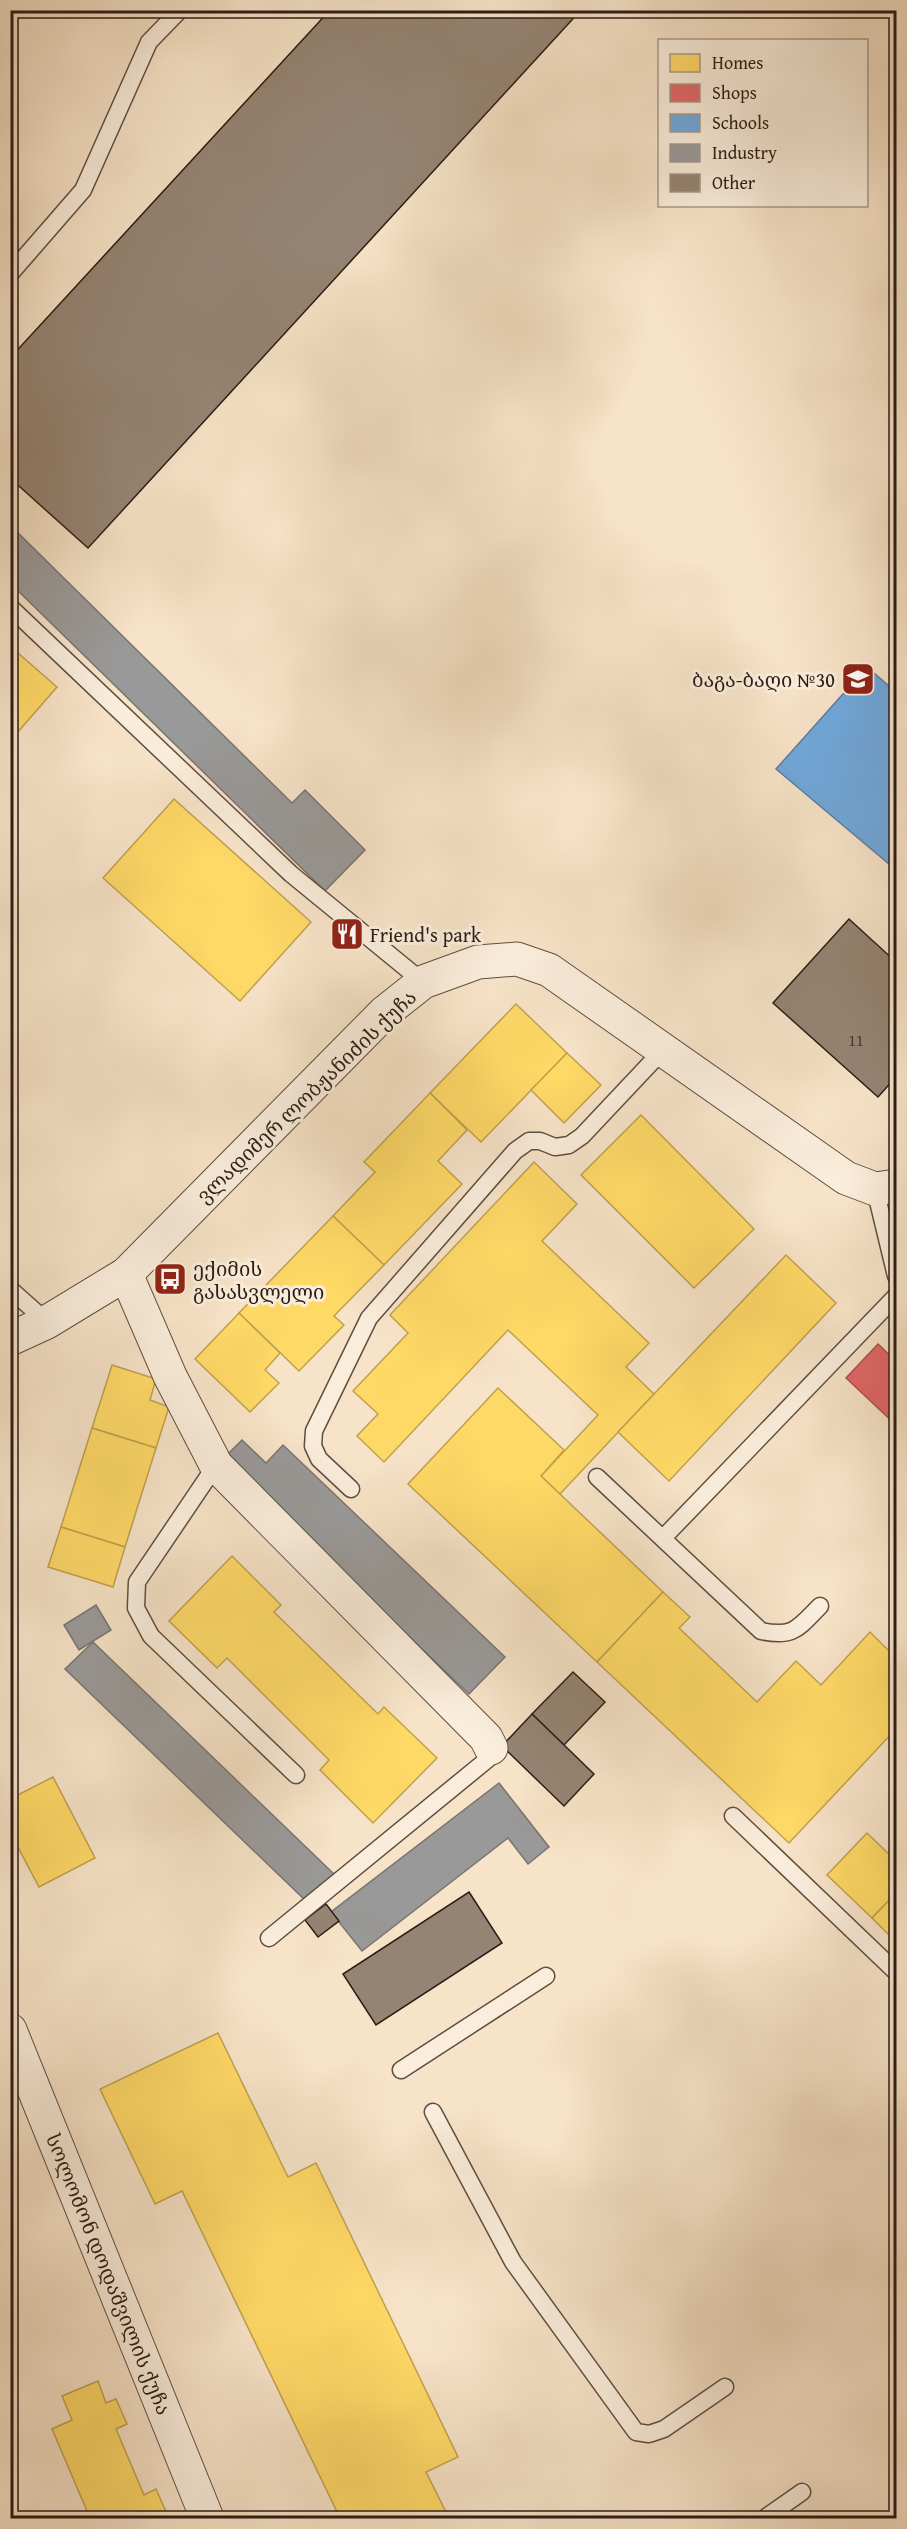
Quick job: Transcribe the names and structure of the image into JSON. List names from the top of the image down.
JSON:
{
  "streets": {
    "street": ["ვლადიმერ ლობჟანიძის ქუჩა", "სოლომონ დოდაშვილის ქუჩა"]
  },
  "places": {
    "school or university": ["ბაგა-ბაღი №30"],
    "restaurant": ["Friend's park"],
    "bus stop": ["ექიმის გასასვლელი"]
  },
  "house_numbers": ["11"],
  "legend": [
    "Homes",
    "Shops",
    "Schools",
    "Industry",
    "Other"
  ]
}
